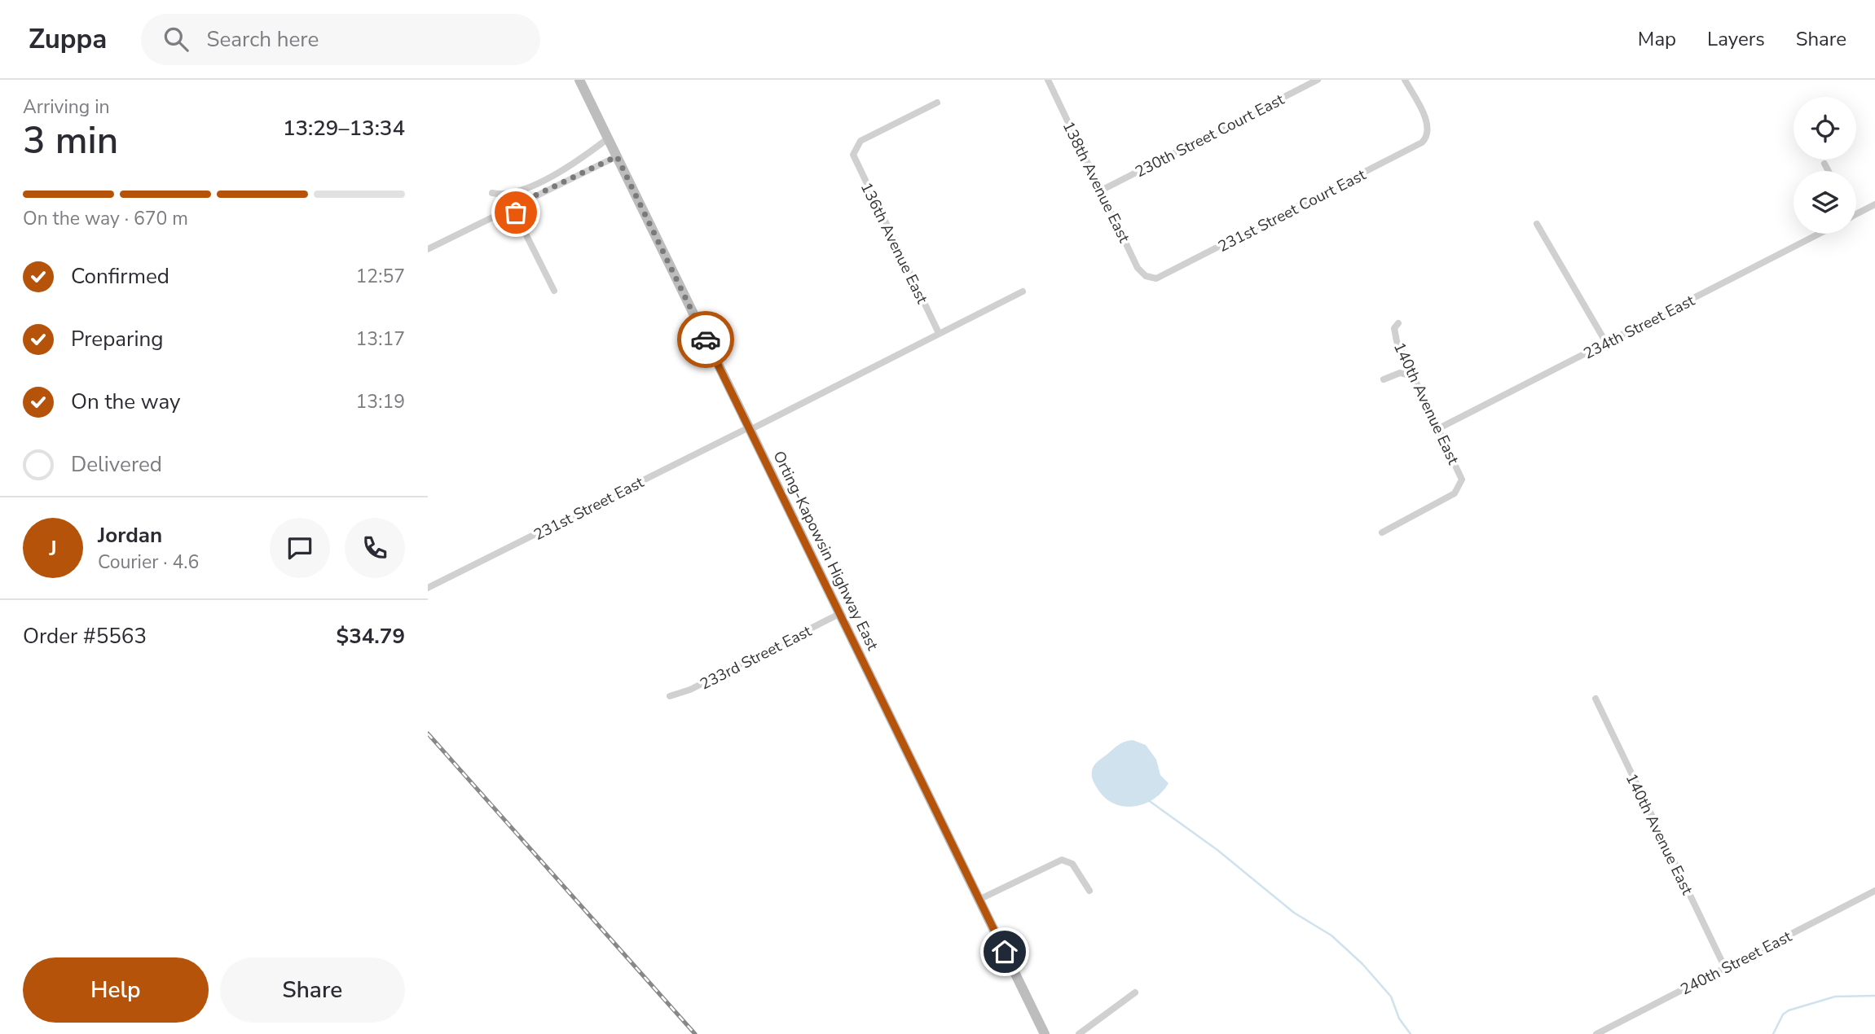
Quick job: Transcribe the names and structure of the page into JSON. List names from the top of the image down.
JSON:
{
  "streets": {
    "main road": ["Orting-Kapowsin Highway East"],
    "street": [
      "230th Street Court East",
      "138th Avenue East",
      "231st Street Court East",
      "136th Avenue East",
      "234th Street East",
      "140th Avenue East",
      "231st Street East",
      "233rd Street East",
      "240th Street East"
    ]
  },
  "crossings": [
    ["230th Street Court East", "138th Avenue East"],
    ["138th Avenue East", "231st Street Court East"],
    ["136th Avenue East", "231st Street East"],
    ["234th Street East", "140th Avenue East"],
    ["140th Avenue East", "240th Street East"],
    ["231st Street East", "Orting-Kapowsin Highway East"],
    ["Orting-Kapowsin Highway East", "233rd Street East"]
  ],
  "page": {
    "header": "Zuppa",
    "search": "Search here",
    "nav": ["Map", "Layers", "Share"],
    "heading": ["3 min", "Arriving in", "13:29–13:34"],
    "panel": [
      "Jordan",
      "Courier · 4.6",
      "Order #5563",
      "$34.79"
    ],
    "bar": "On the way · 670 m",
    "list": [
      ["Confirmed", "12:57"],
      ["Preparing", "13:17"],
      ["On the way", "13:19"],
      "Delivered"
    ],
    "round": "J",
    "buttons": ["Help", "Share"]
  }
}
